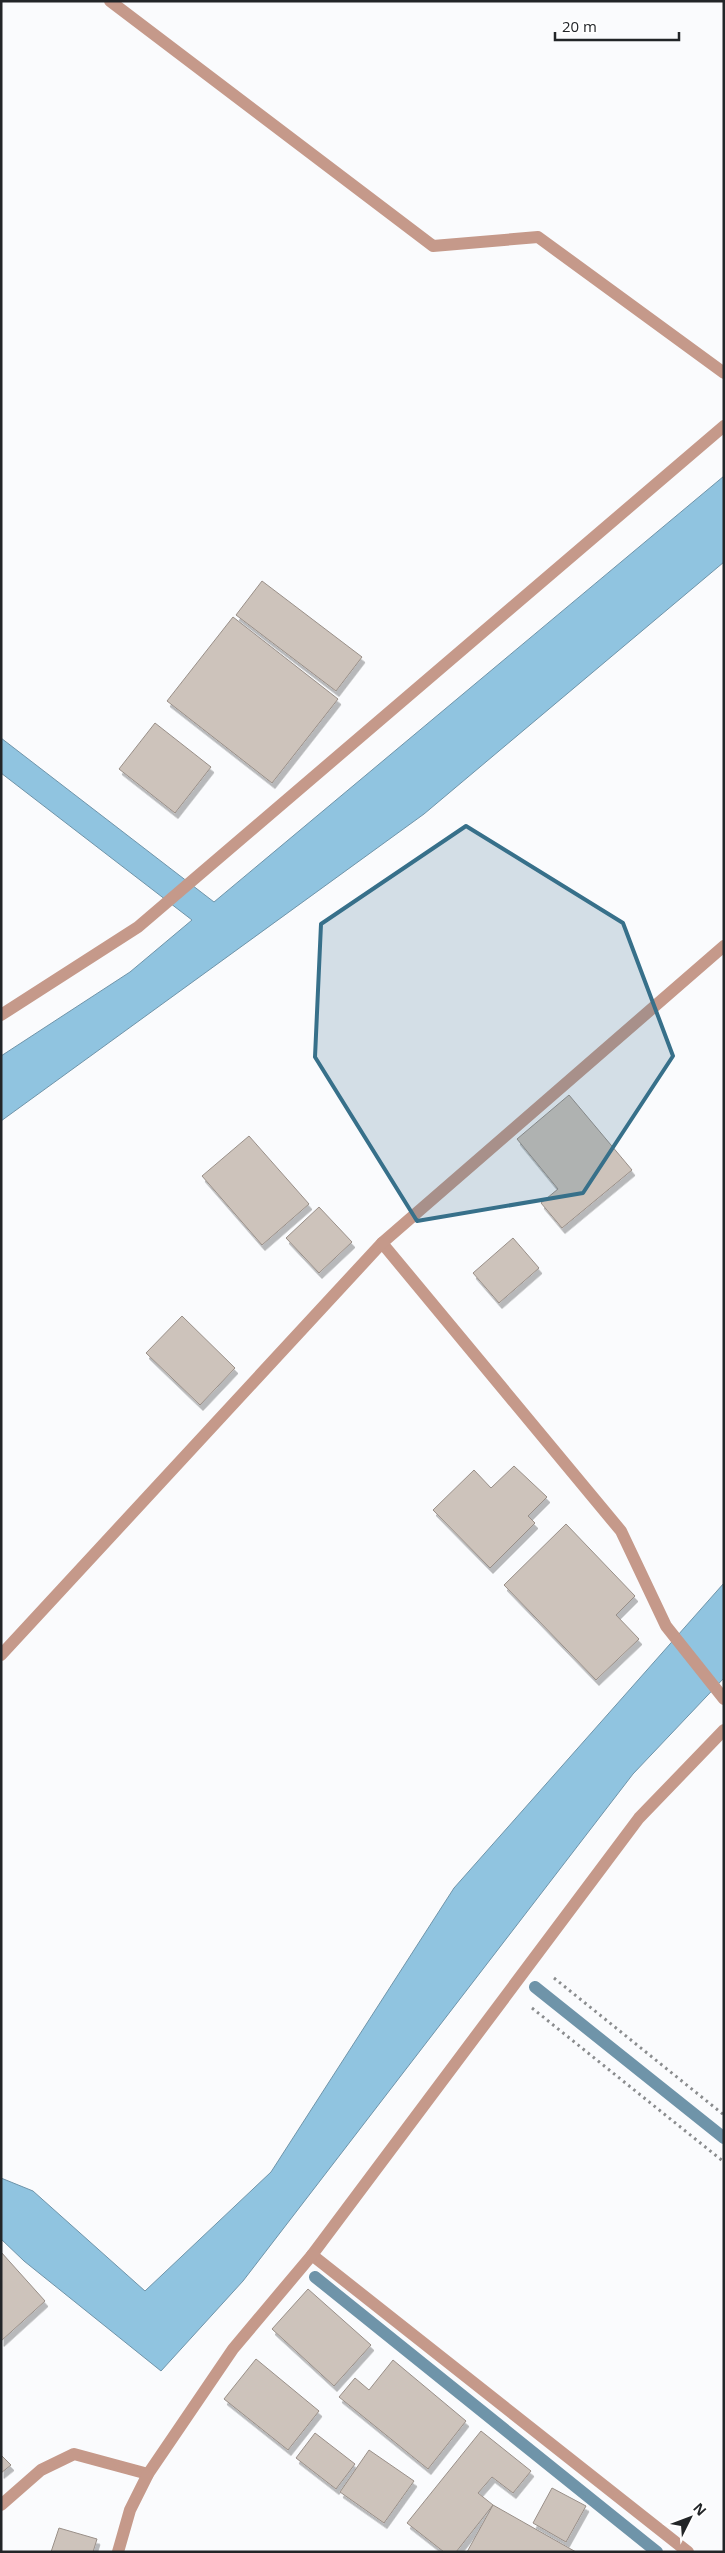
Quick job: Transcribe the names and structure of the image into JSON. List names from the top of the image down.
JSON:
{
  "scale_bar": "20 m",
  "north": "top right"
}
